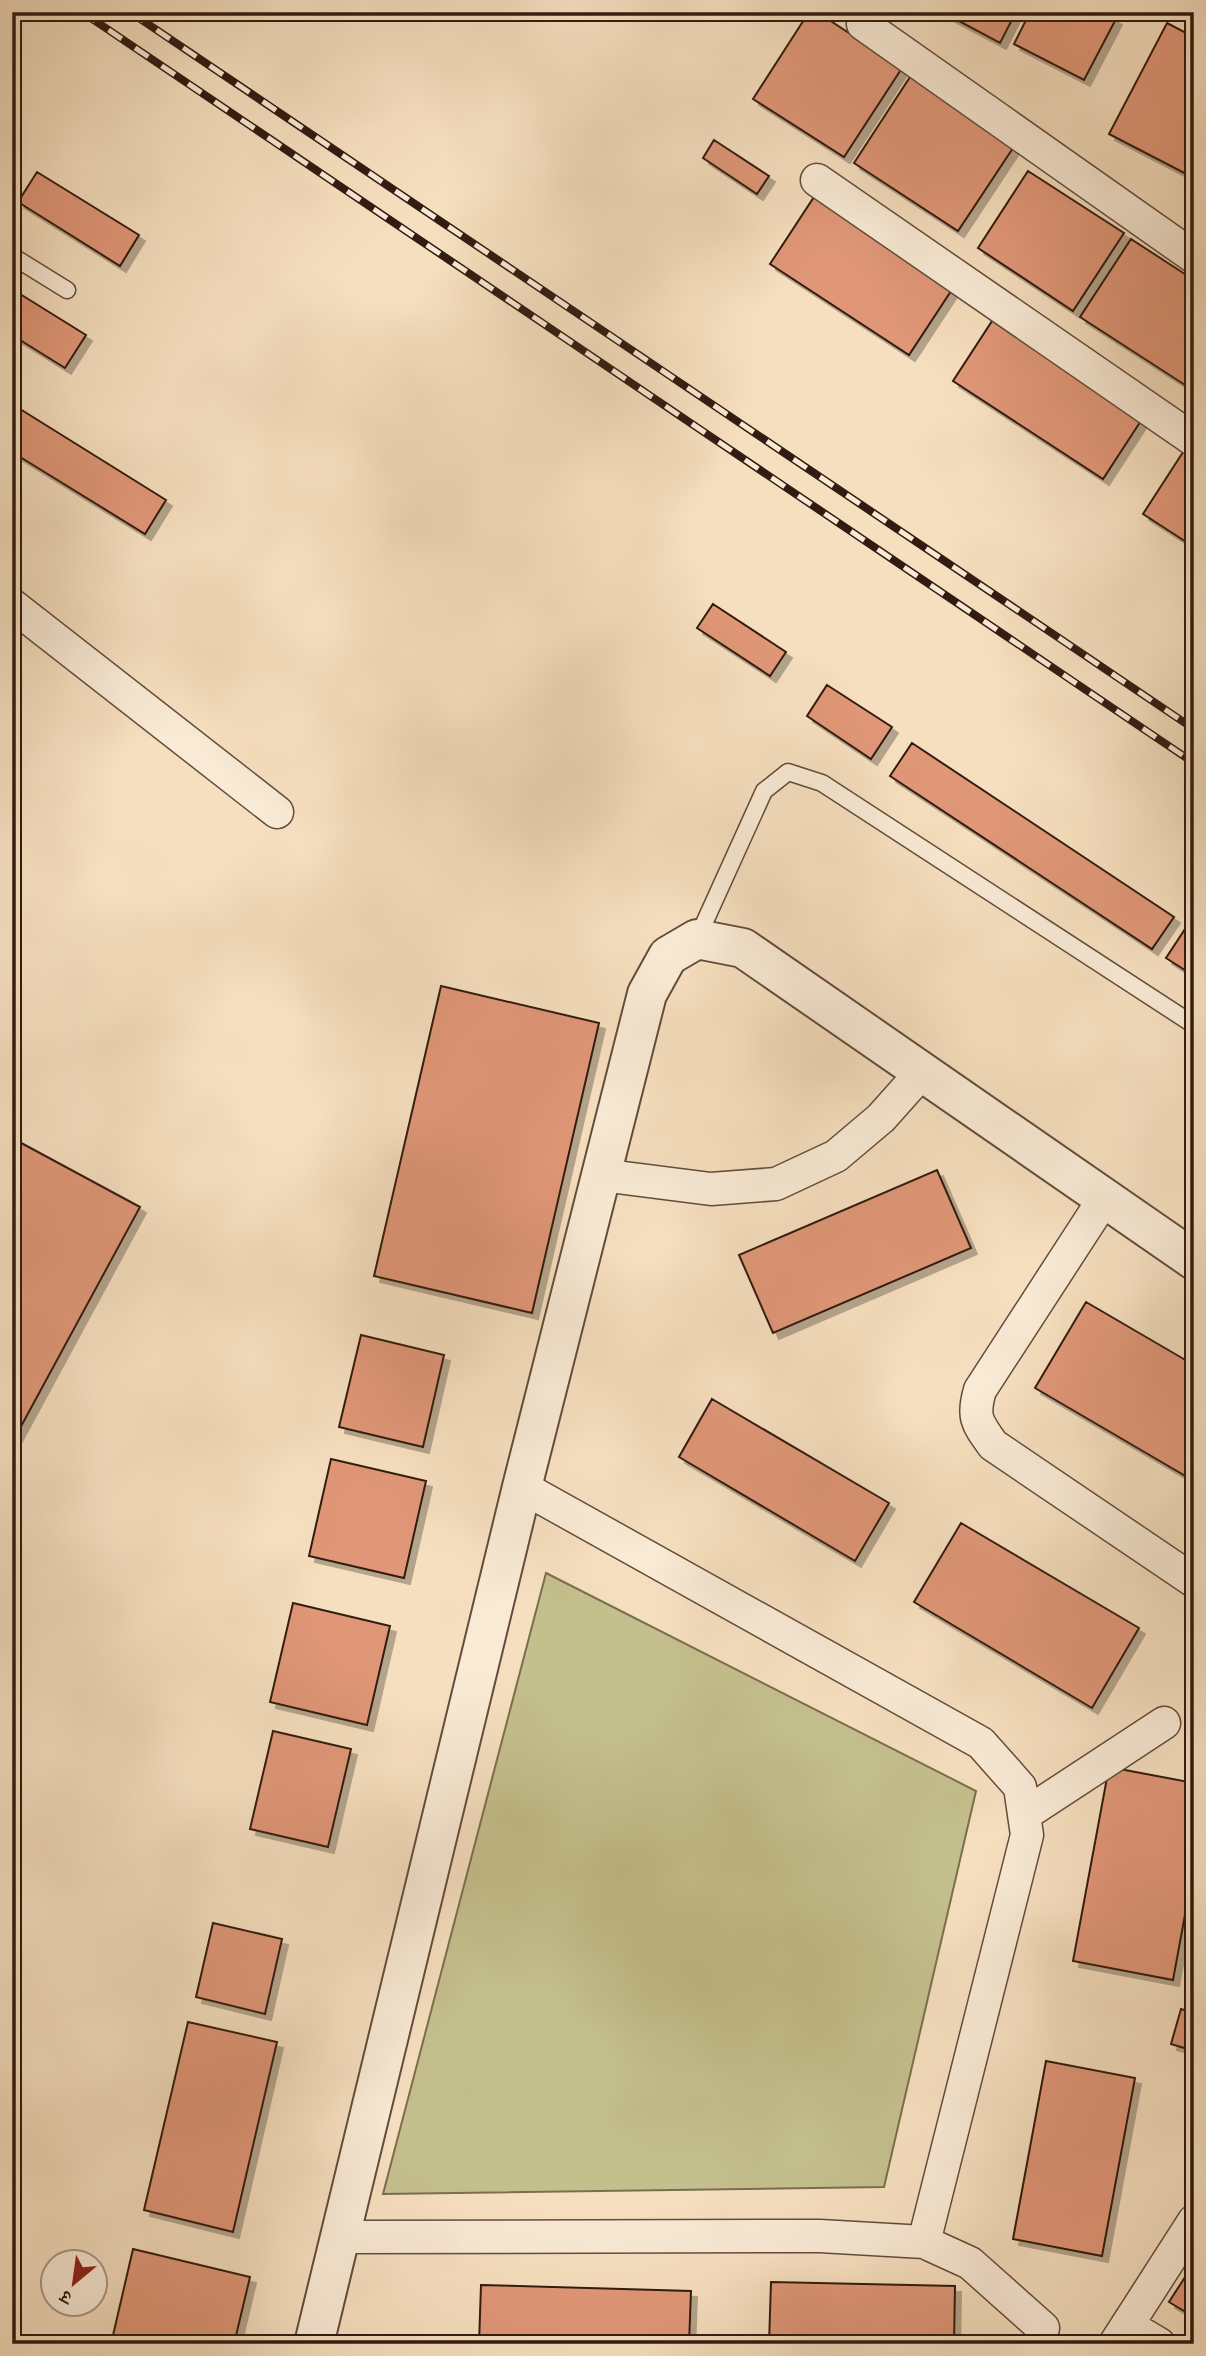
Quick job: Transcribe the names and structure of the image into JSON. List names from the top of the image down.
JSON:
{
  "north": "bottom left"
}
